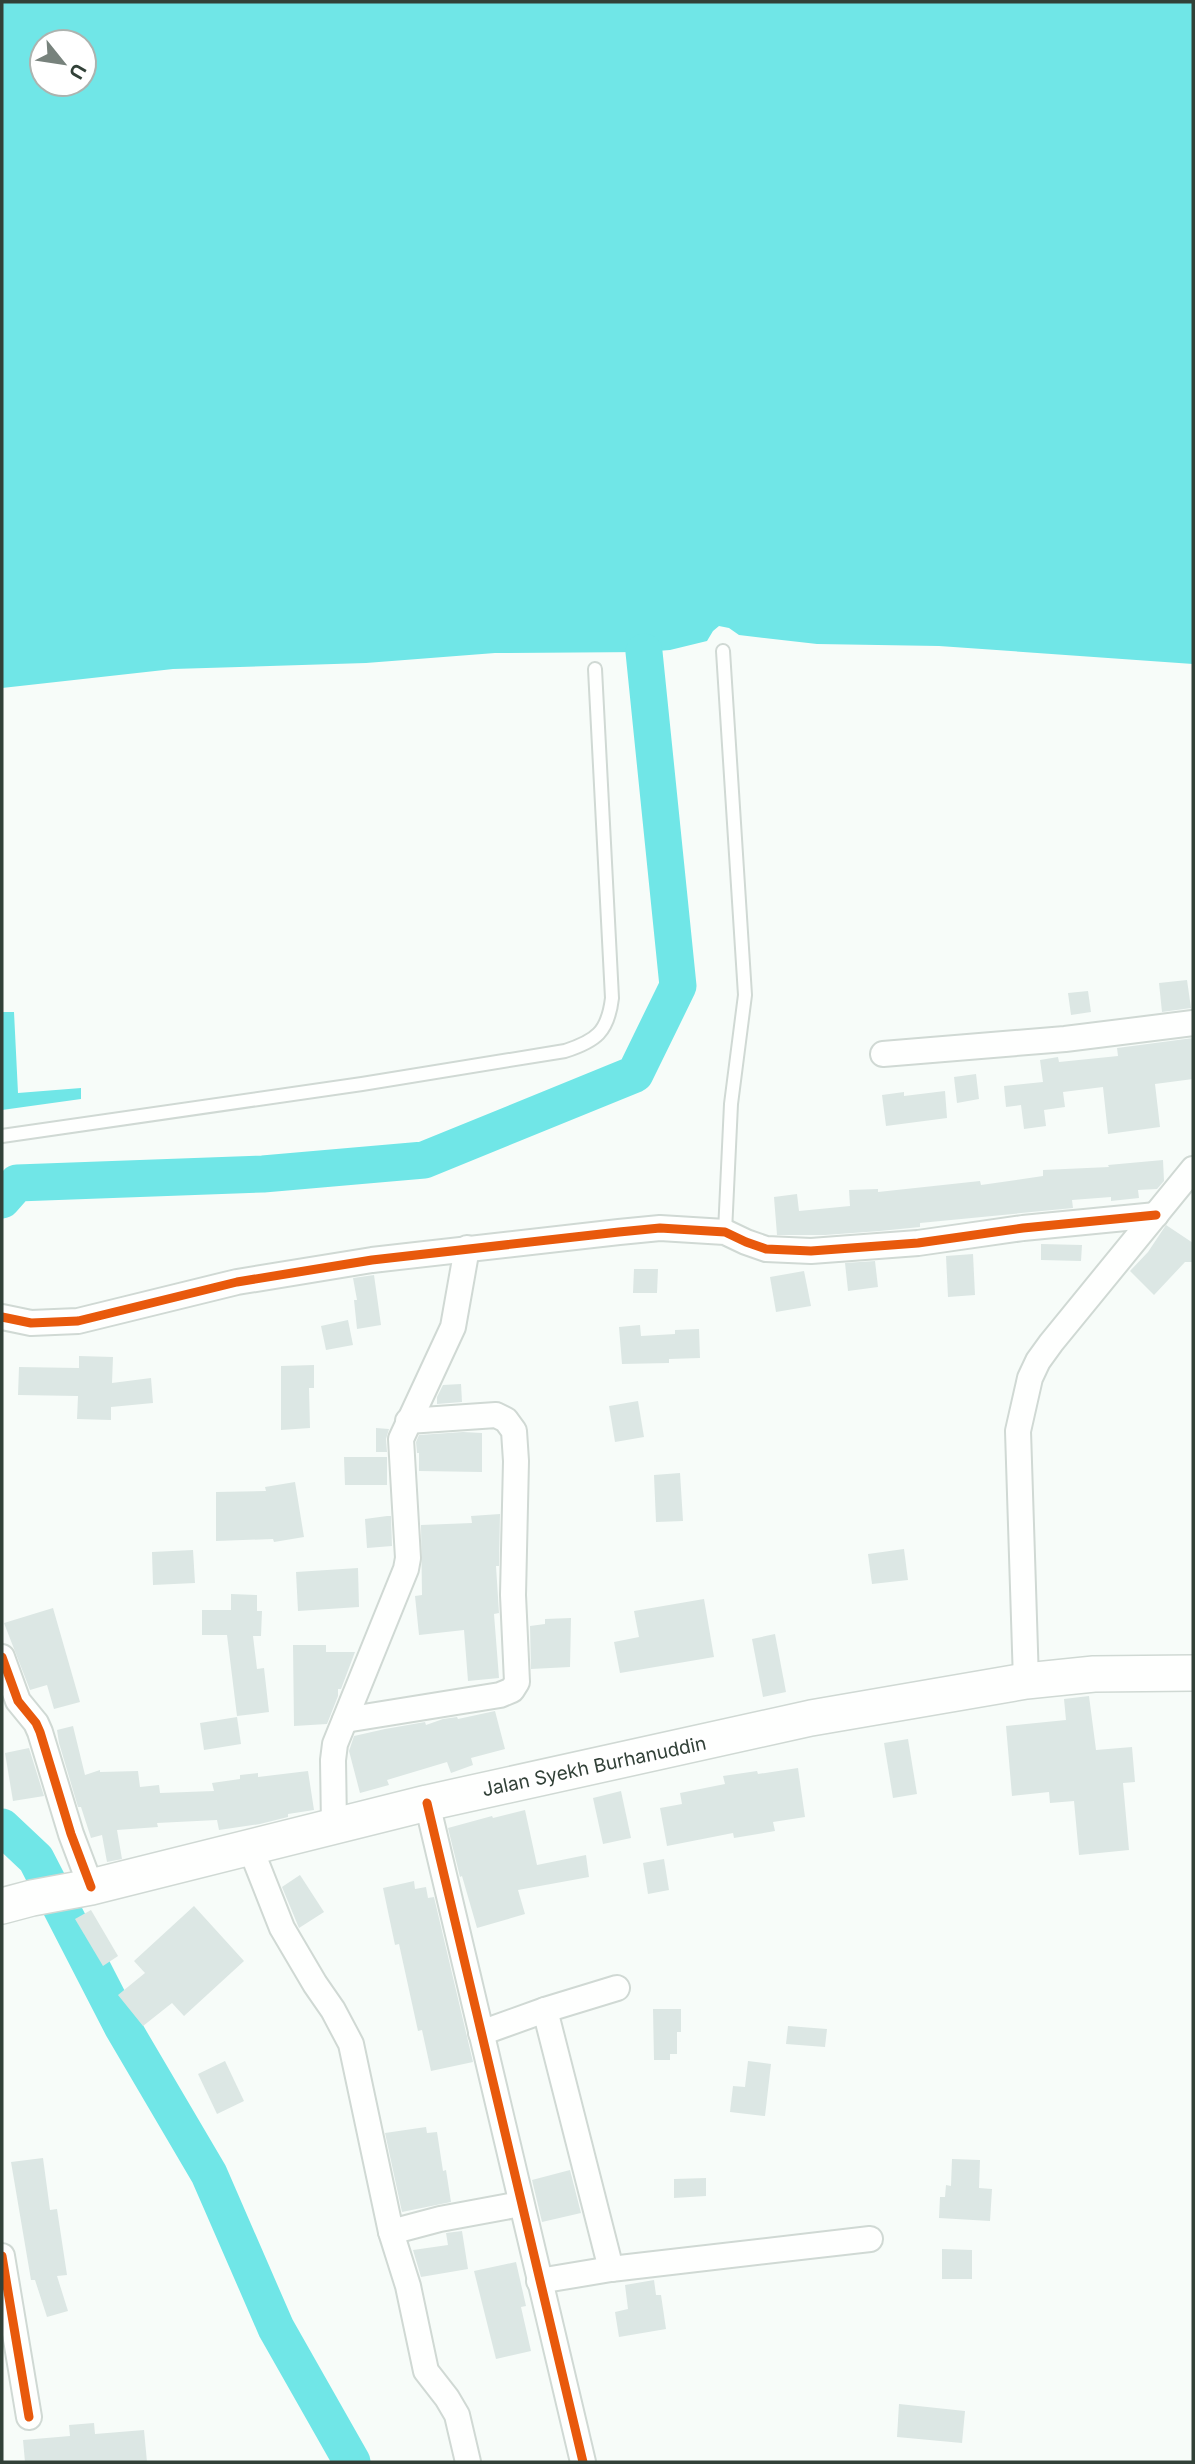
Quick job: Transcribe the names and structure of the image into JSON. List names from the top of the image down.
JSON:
{
  "streets": {
    "main road": ["Jalan Syekh Burhanuddin"]
  },
  "north": "bottom right"
}
